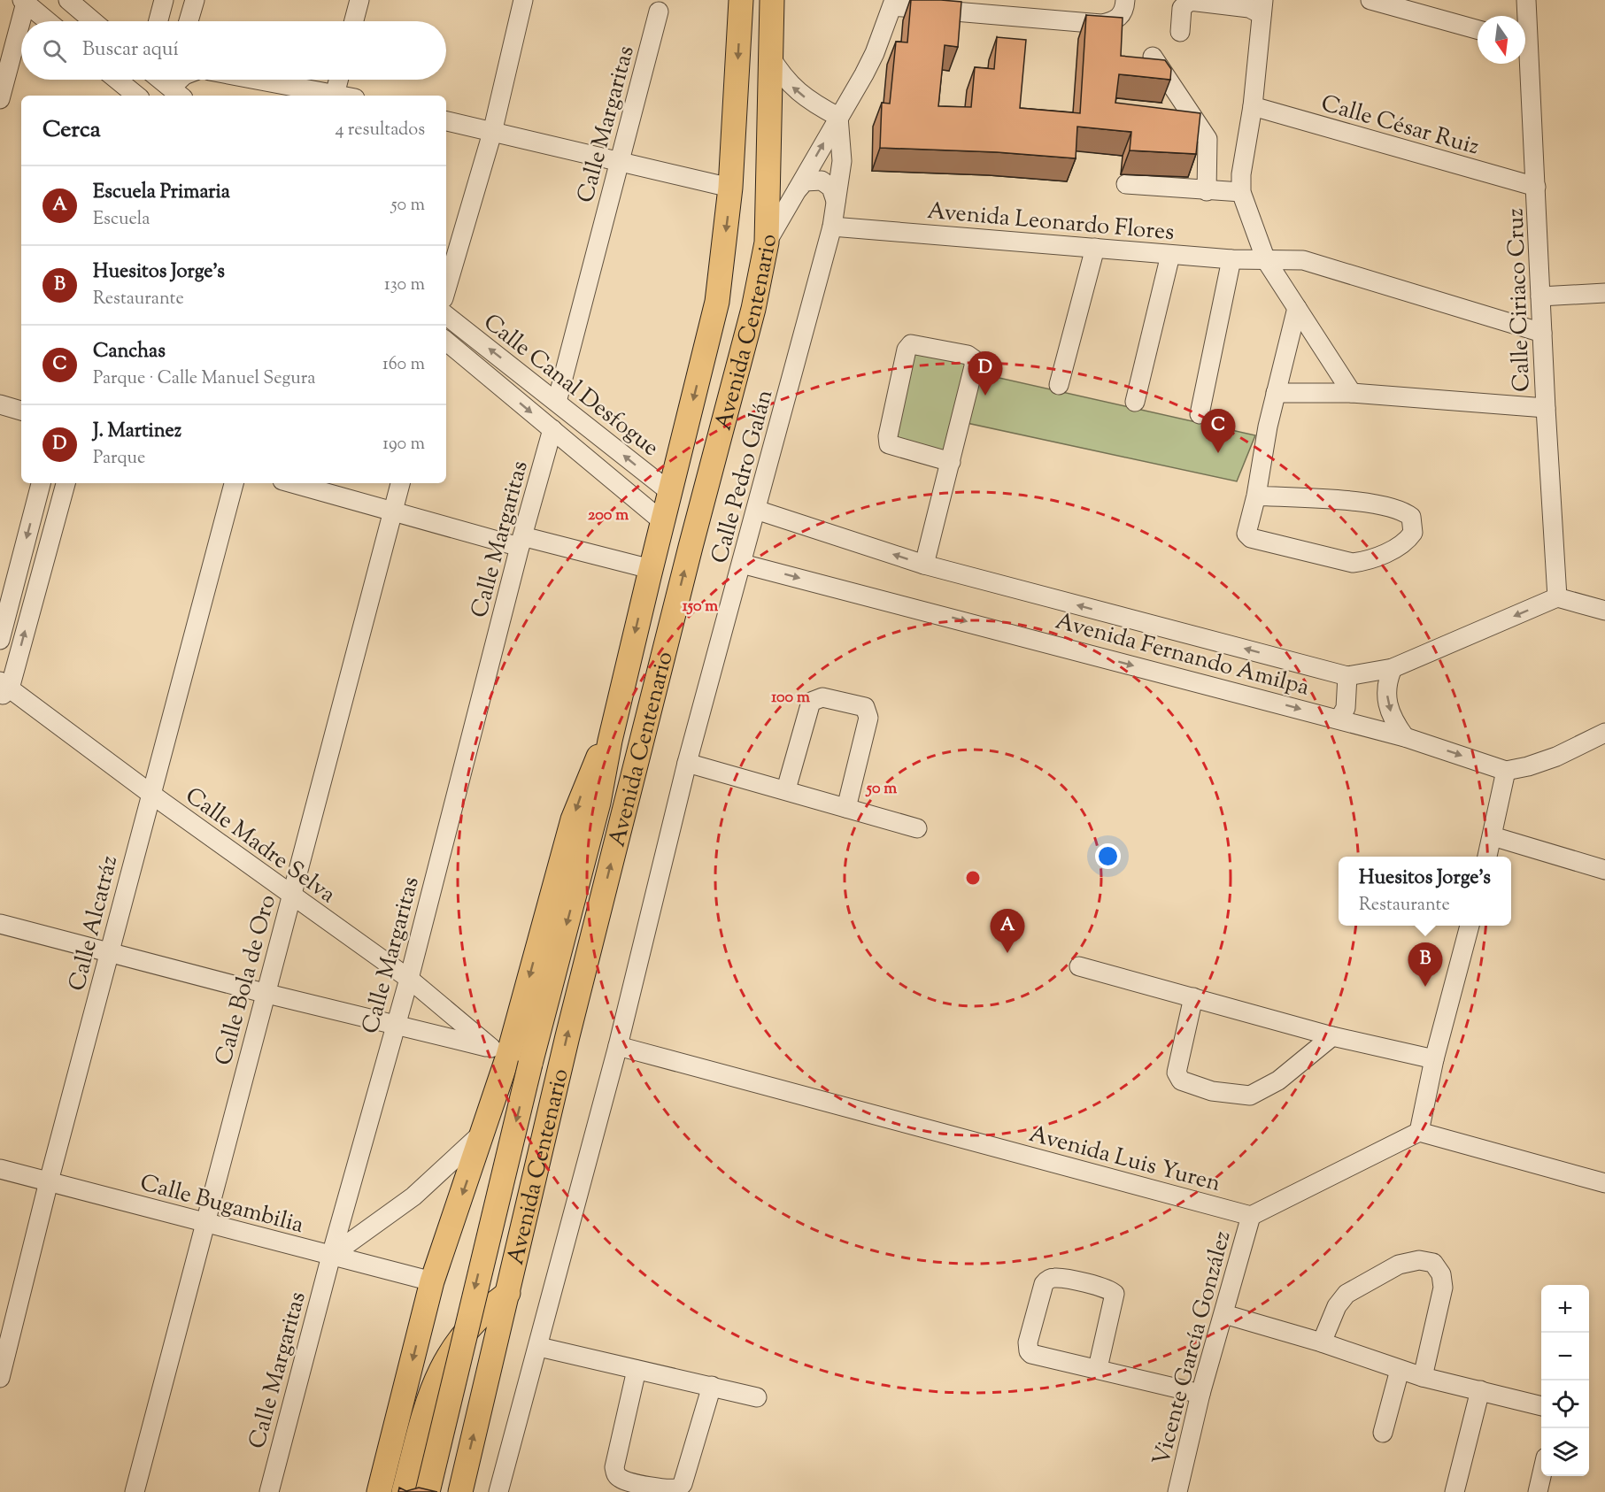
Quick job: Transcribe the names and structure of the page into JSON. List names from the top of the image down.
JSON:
{
  "streets": {
    "main road": ["Avenida Centenario"],
    "street": [
      "Calle Margaritas",
      "Calle César Ruiz",
      "Avenida Leonardo Flores",
      "Calle Ciriaco Cruz",
      "Calle Canal Desfogue",
      "Calle Pedro Galán",
      "Avenida Fernando Amilpa",
      "Calle Madre Selva",
      "Calle Alcatráz",
      "Calle Bola de Oro",
      "Avenida Luis Yuren",
      "Calle Bugambilia",
      "Vicente García González"
    ]
  },
  "crossings": [
    ["Calle Margaritas", "Calle Canal Desfogue"],
    ["Calle Margaritas", "Calle Madre Selva"],
    ["Calle Margaritas", "Calle Bugambilia"],
    ["Calle César Ruiz", "Calle Ciriaco Cruz"],
    ["Avenida Leonardo Flores", "Calle Ciriaco Cruz"],
    ["Avenida Leonardo Flores", "Calle Pedro Galán"],
    ["Calle Ciriaco Cruz", "Avenida Fernando Amilpa"],
    ["Avenida Centenario", "Calle Canal Desfogue"],
    ["Avenida Centenario", "Calle Madre Selva"],
    ["Avenida Centenario", "Calle Bugambilia"],
    ["Calle Pedro Galán", "Avenida Fernando Amilpa"],
    ["Calle Pedro Galán", "Avenida Luis Yuren"],
    ["Calle Madre Selva", "Calle Alcatráz"],
    ["Calle Madre Selva", "Calle Bola de Oro"],
    ["Calle Alcatráz", "Calle Bugambilia"],
    ["Calle Bola de Oro", "Calle Bugambilia"],
    ["Avenida Luis Yuren", "Vicente García González"]
  ],
  "north": "bottom",
  "page": {
    "search": "Buscar aquí",
    "heading": ["Cerca", "4 resultados"],
    "list": [
      {
        "mark": "A",
        "name": "Escuela Primaria",
        "note": "Escuela",
        "value": "50 m"
      },
      {
        "mark": "B",
        "name": "Huesitos Jorge's",
        "note": "Restaurante",
        "value": "130 m"
      },
      {
        "mark": "C",
        "name": "Canchas",
        "note": "Parque · Calle Manuel Segura",
        "value": "160 m"
      },
      {
        "mark": "D",
        "name": "J. Martinez",
        "note": "Parque",
        "value": "190 m"
      }
    ],
    "pins": [
      "D",
      "C",
      "A",
      "B"
    ],
    "popup": ["Huesitos Jorge's", "Restaurante"],
    "map_buttons": ["+", "−"]
  },
  "rings": [
    "200 m",
    "150 m",
    "100 m",
    "50 m"
  ]
}
